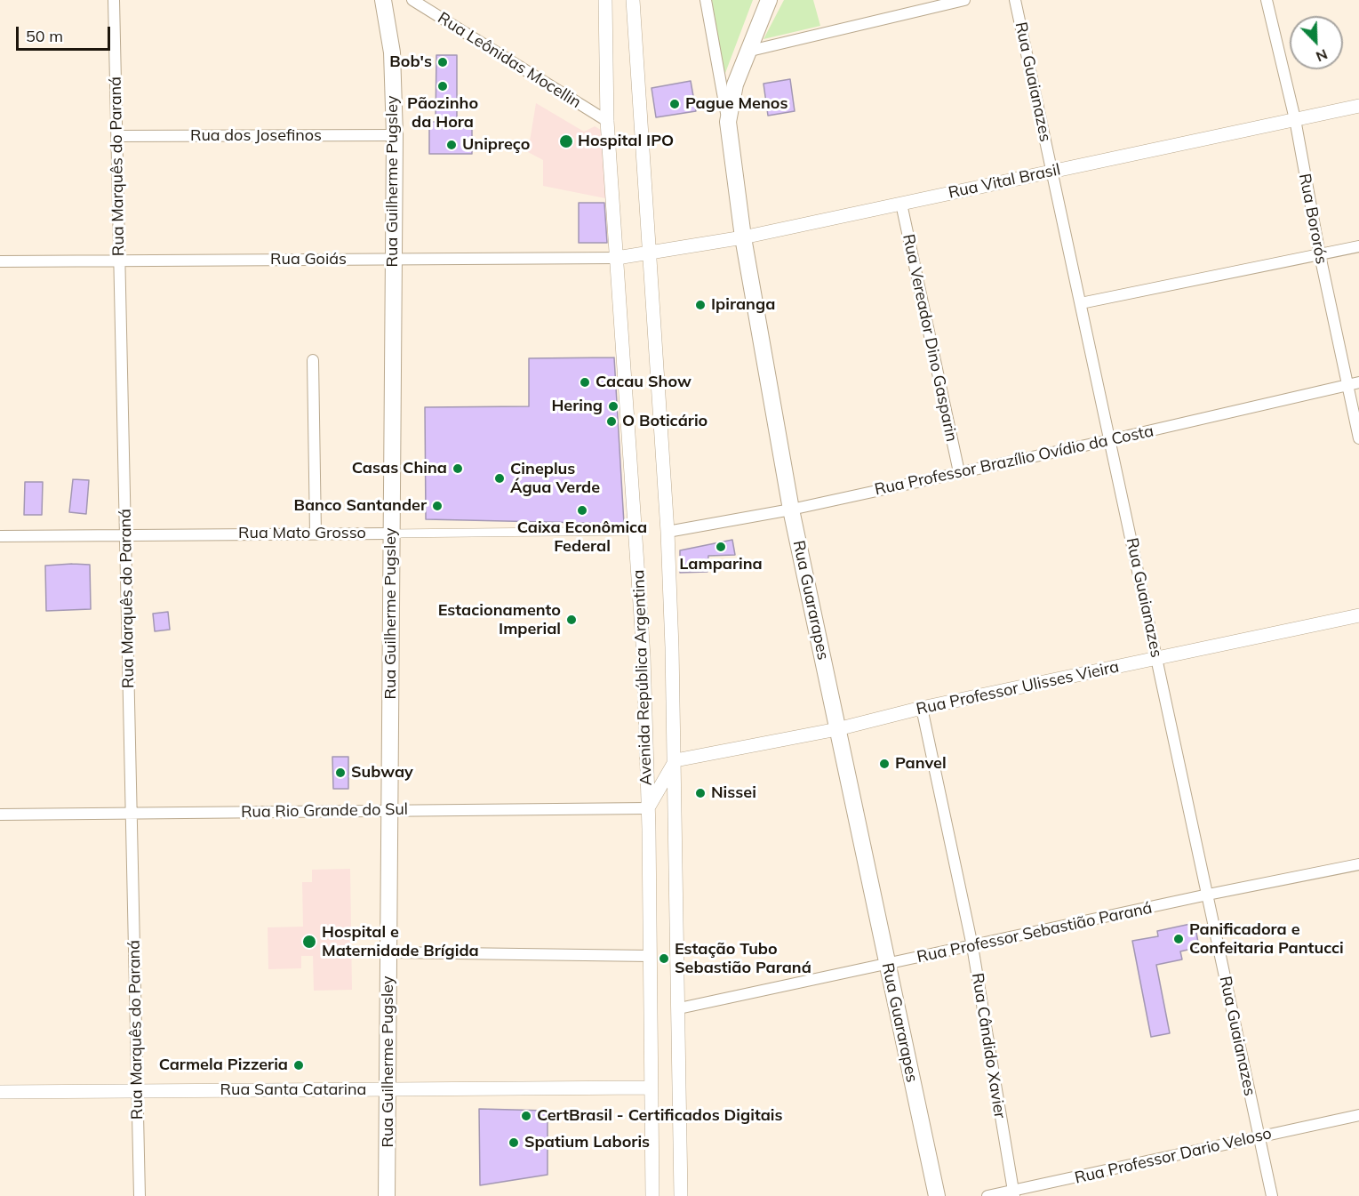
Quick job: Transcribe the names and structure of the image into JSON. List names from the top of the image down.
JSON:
{
  "streets": {
    "main road": ["Rua Guilherme Pugsley", "Rua Guararapes"],
    "street": [
      "Rua Leônidas Mocellin",
      "Rua Guaianazes",
      "Rua dos Josefinos",
      "Rua Marquês do Paraná",
      "Rua Vital Brasil",
      "Rua Bororós",
      "Rua Goiás",
      "Rua Vereador Dino Gasparin",
      "Rua Professor Brazílio Ovídio da Costa",
      "Rua Mato Grosso",
      "Avenida República Argentina",
      "Rua Professor Ulisses Vieira",
      "Rua Rio Grande do Sul",
      "Rua Professor Sebastião Paraná",
      "Rua Cândido Xavier",
      "Rua Santa Catarina",
      "Rua Professor Dario Veloso"
    ]
  },
  "crossings": [
    ["Rua Leônidas Mocellin", "Avenida República Argentina"],
    ["Rua Guaianazes", "Rua Vital Brasil"],
    ["Rua Guaianazes", "Rua Professor Brazílio Ovídio da Costa"],
    ["Rua Guaianazes", "Rua Professor Ulisses Vieira"],
    ["Rua Guaianazes", "Rua Professor Sebastião Paraná"],
    ["Rua Guaianazes", "Rua Professor Dario Veloso"],
    ["Rua dos Josefinos", "Rua Marquês do Paraná"],
    ["Rua dos Josefinos", "Rua Guilherme Pugsley"],
    ["Rua Marquês do Paraná", "Rua Goiás"],
    ["Rua Marquês do Paraná", "Rua Mato Grosso"],
    ["Rua Marquês do Paraná", "Rua Rio Grande do Sul"],
    ["Rua Marquês do Paraná", "Rua Santa Catarina"],
    ["Rua Guilherme Pugsley", "Rua Goiás"],
    ["Rua Guilherme Pugsley", "Rua Mato Grosso"],
    ["Rua Guilherme Pugsley", "Rua Rio Grande do Sul"],
    ["Rua Guilherme Pugsley", "Rua Santa Catarina"],
    ["Rua Vital Brasil", "Rua Bororós"],
    ["Rua Vital Brasil", "Rua Goiás"],
    ["Rua Vital Brasil", "Rua Vereador Dino Gasparin"],
    ["Rua Vital Brasil", "Rua Guararapes"],
    ["Rua Vital Brasil", "Avenida República Argentina"],
    ["Rua Bororós", "Rua Professor Brazílio Ovídio da Costa"],
    ["Rua Goiás", "Avenida República Argentina"],
    ["Rua Vereador Dino Gasparin", "Rua Professor Brazílio Ovídio da Costa"],
    ["Rua Professor Brazílio Ovídio da Costa", "Rua Guararapes"],
    ["Rua Professor Brazílio Ovídio da Costa", "Avenida República Argentina"],
    ["Rua Mato Grosso", "Avenida República Argentina"],
    ["Rua Guararapes", "Rua Professor Ulisses Vieira"],
    ["Rua Guararapes", "Rua Professor Sebastião Paraná"],
    ["Avenida República Argentina", "Rua Professor Ulisses Vieira"],
    ["Avenida República Argentina", "Rua Rio Grande do Sul"],
    ["Avenida República Argentina", "Rua Professor Sebastião Paraná"],
    ["Avenida República Argentina", "Rua Santa Catarina"],
    ["Rua Professor Ulisses Vieira", "Rua Cândido Xavier"],
    ["Rua Professor Sebastião Paraná", "Rua Cândido Xavier"],
    ["Rua Cândido Xavier", "Rua Professor Dario Veloso"]
  ],
  "places": [
    "Bob's",
    "Pãozinho da Hora",
    "Pague Menos",
    "Hospital IPO",
    "Unipreço",
    "Ipiranga",
    "Cacau Show",
    "Hering",
    "O Boticário",
    "Casas China",
    "Cineplus Água Verde",
    "Banco Santander",
    "Caixa Econômica Federal",
    "Lamparina",
    "Estacionamento Imperial",
    "Panvel",
    "Subway",
    "Nissei",
    "Panificadora e Confeitaria Pantucci",
    "Hospital e Maternidade Brígida",
    "Estação Tubo Sebastião Paraná",
    "Carmela Pizzeria",
    "CertBrasil - Certificados Digitais",
    "Spatium Laboris"
  ],
  "scale_bar": "50 m",
  "north": "bottom right"
}
